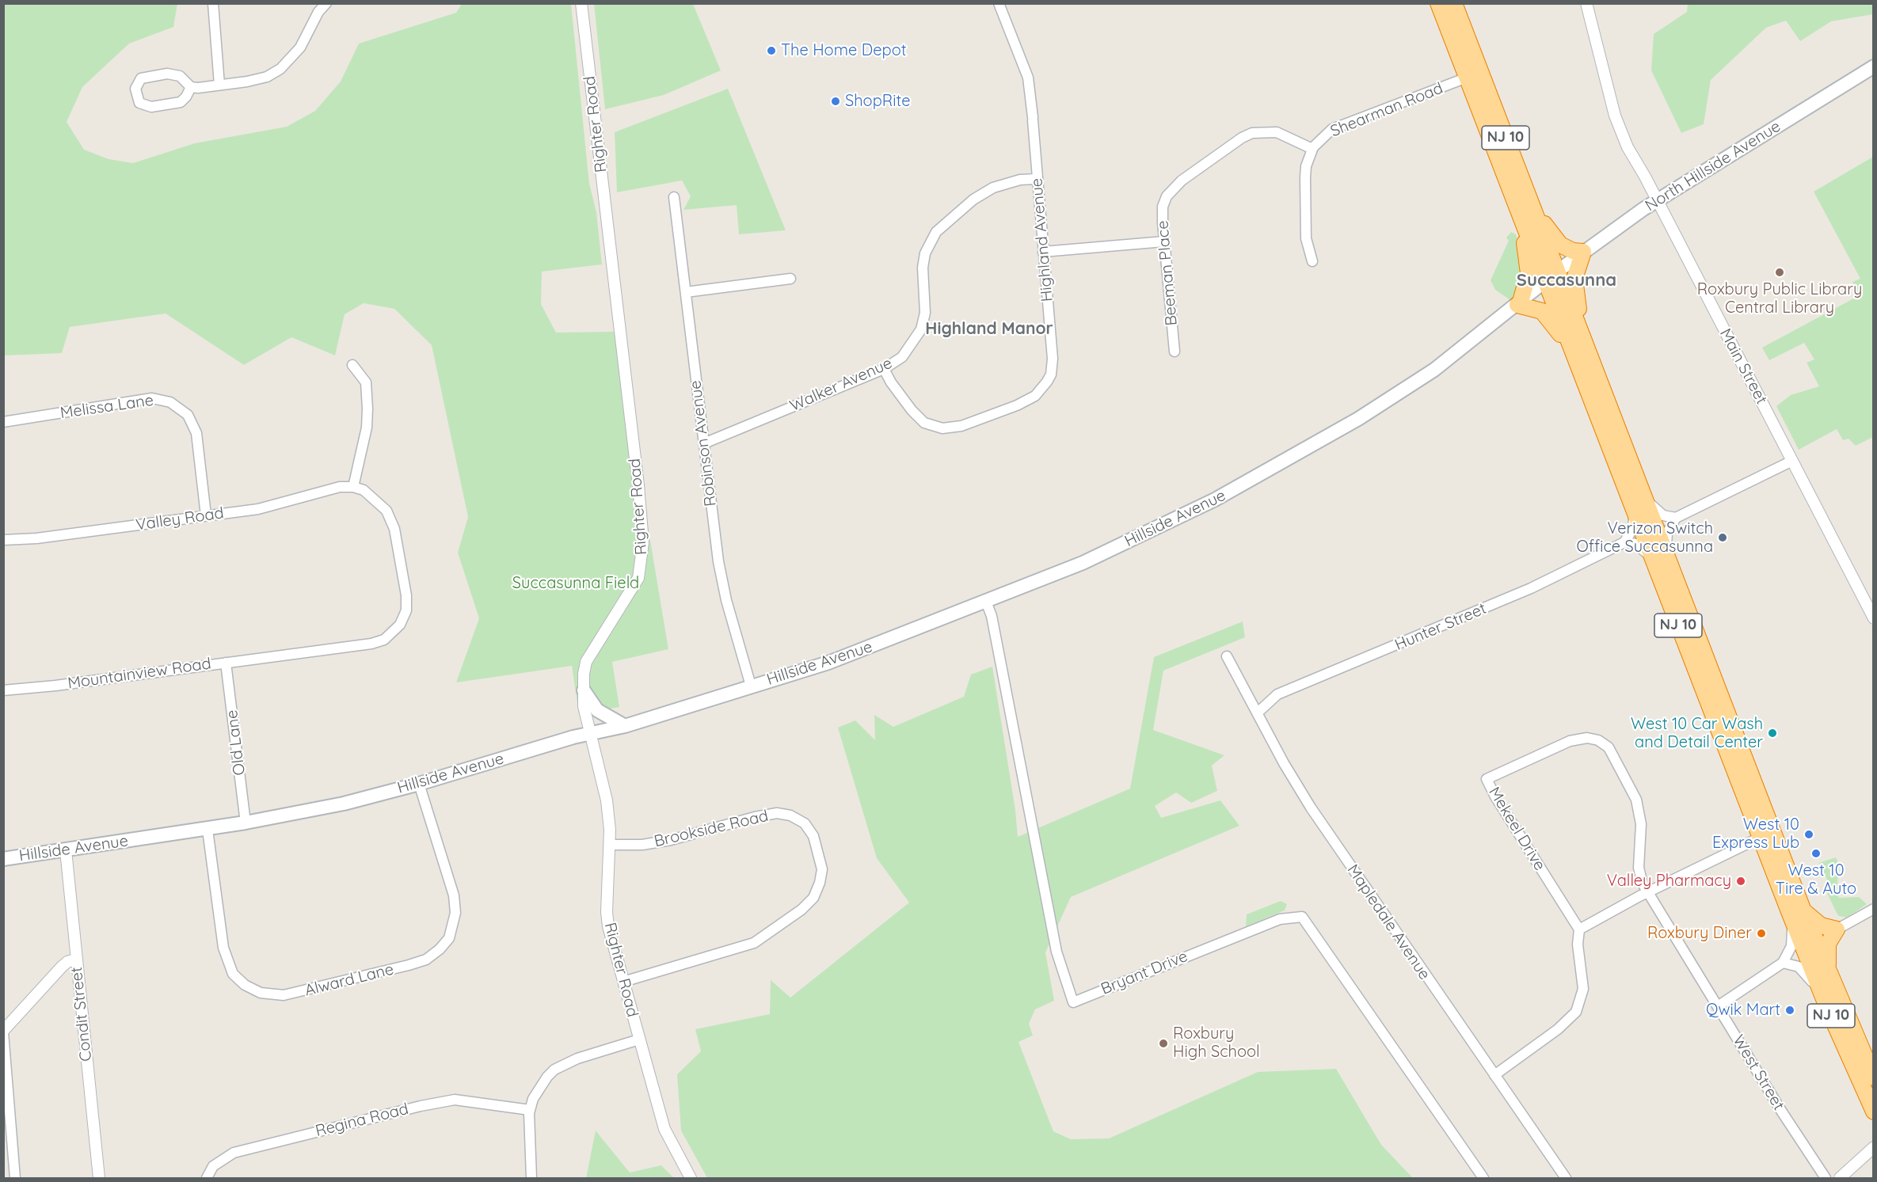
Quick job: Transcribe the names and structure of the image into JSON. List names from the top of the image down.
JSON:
{
  "streets": {
    "highway": ["NJ 10"],
    "main road": ["North Hillside Avenue", "Hillside Avenue"],
    "street": [
      "Shearman Road",
      "Righter Road",
      "Highland Avenue",
      "Beeman Place",
      "Main Street",
      "Walker Avenue",
      "Melissa Lane",
      "Robinson Avenue",
      "Valley Road",
      "Hunter Street",
      "Mountainview Road",
      "Old Lane",
      "Brookside Road",
      "Mekeel Drive",
      "Mapledale Avenue",
      "Bryant Drive",
      "Alward Lane",
      "Condit Street",
      "West Street",
      "Regina Road"
    ]
  },
  "crossings": [
    ["Shearman Road", "NJ 10"],
    ["Shearman Road", "Beeman Place"],
    ["Righter Road", "Hillside Avenue"],
    ["Righter Road", "Brookside Road"],
    ["NJ 10", "North Hillside Avenue"],
    ["NJ 10", "Hillside Avenue"],
    ["North Hillside Avenue", "Main Street"],
    ["North Hillside Avenue", "Hillside Avenue"],
    ["Highland Avenue", "Walker Avenue"],
    ["Walker Avenue", "Robinson Avenue"],
    ["Melissa Lane", "Valley Road"],
    ["Robinson Avenue", "Hillside Avenue"],
    ["Hillside Avenue", "Old Lane"],
    ["Hillside Avenue", "Bryant Drive"],
    ["Hillside Avenue", "Alward Lane"],
    ["Hillside Avenue", "Condit Street"],
    ["Valley Road", "Mountainview Road"],
    ["Hunter Street", "Mapledale Avenue"],
    ["Mountainview Road", "Old Lane"],
    ["Mekeel Drive", "West Street"]
  ],
  "districts": ["Succasunna", "Highland Manor"],
  "parks": ["Succasunna Field"],
  "places": [
    "The Home Depot",
    "ShopRite",
    "Roxbury Public Library Central Library",
    "Verizon Switch Office Succasunna",
    "West 10 Car Wash and Detail Center",
    "West 10 Express Lub",
    "West 10 Tire & Auto",
    "Valley Pharmacy",
    "Roxbury Diner",
    "Qwik Mart",
    "Roxbury High School"
  ]
}
